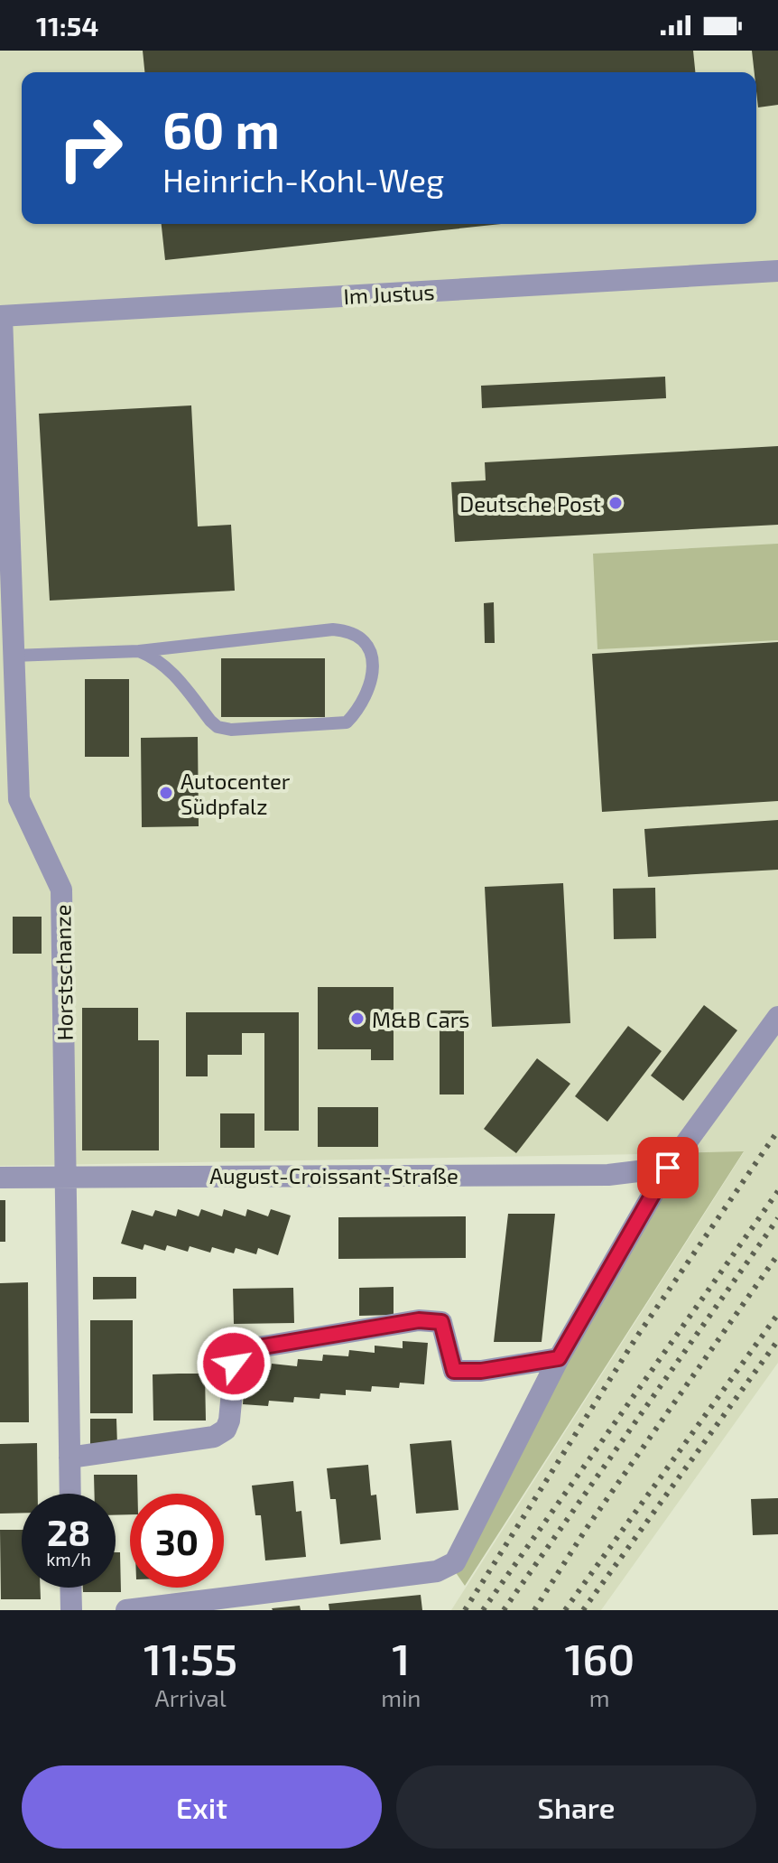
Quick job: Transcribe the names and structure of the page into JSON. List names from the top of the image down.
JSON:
{
  "streets": {
    "street": ["Im Justus", "Horstschanze", "August-Croissant-Straße"]
  },
  "crossings": [
    ["Im Justus", "Horstschanze"],
    ["Horstschanze", "August-Croissant-Straße"]
  ],
  "places": ["Deutsche Post", "Autocenter Südpfalz", "M&B Cars"],
  "page": {
    "status": "11:54",
    "turn": ["60 m", "Heinrich-Kohl-Weg"],
    "speed": "28 km/h",
    "limit": "30",
    "eta": [
      "11:55",
      "Arrival",
      "1",
      "min",
      "160",
      "m"
    ],
    "buttons": ["Exit", "Share"]
  }
}
